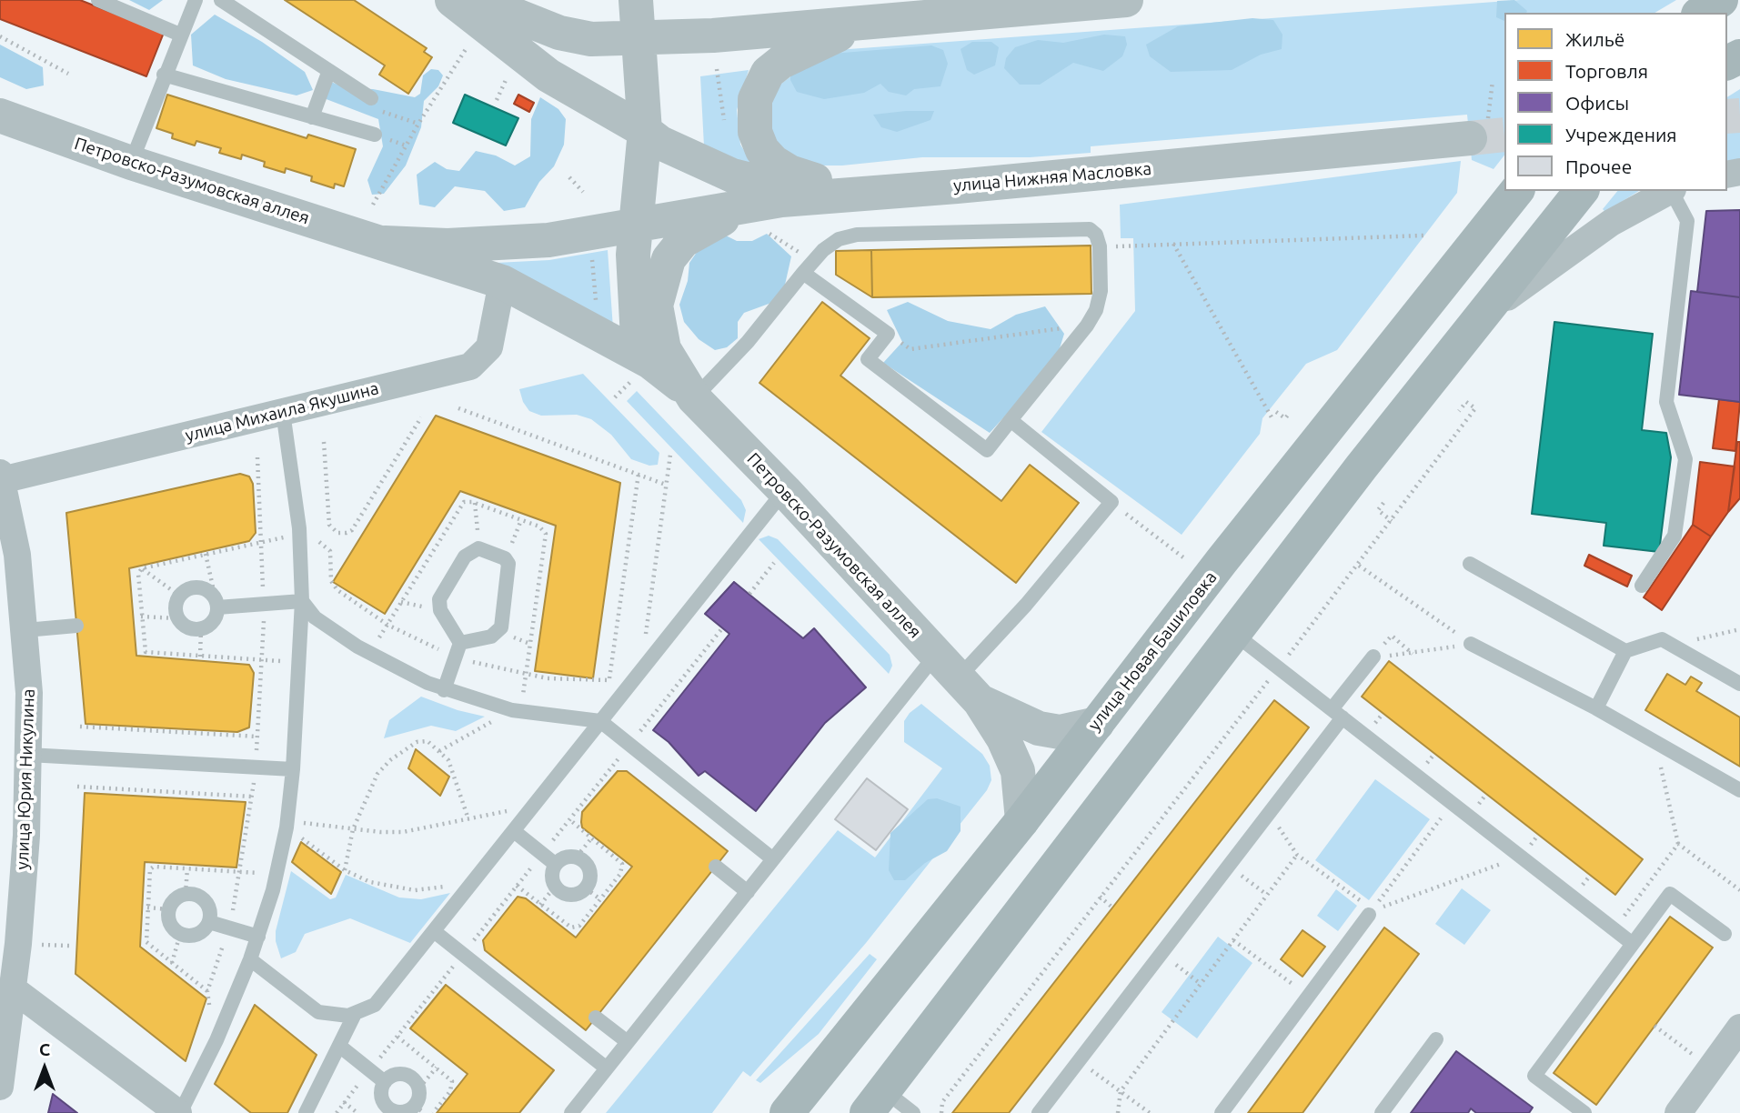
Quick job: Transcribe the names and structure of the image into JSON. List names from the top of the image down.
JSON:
{
  "streets": {
    "main road": ["улица Новая Башиловка"],
    "street": [
      "улица Нижняя Масловка",
      "Петровско-Разумовская аллея",
      "улица Михаила Якушина",
      "улица Юрия Никулина"
    ]
  },
  "crossings": [
    ["улица Нижняя Масловка", "Петровско-Разумовская аллея"],
    ["Петровско-Разумовская аллея", "улица Михаила Якушина"],
    ["Петровско-Разумовская аллея", "улица Новая Башиловка"],
    ["улица Михаила Якушина", "улица Юрия Никулина"]
  ],
  "legend": [
    "Жильё",
    "Торговля",
    "Офисы",
    "Учреждения",
    "Прочее"
  ],
  "north": "top"
}
